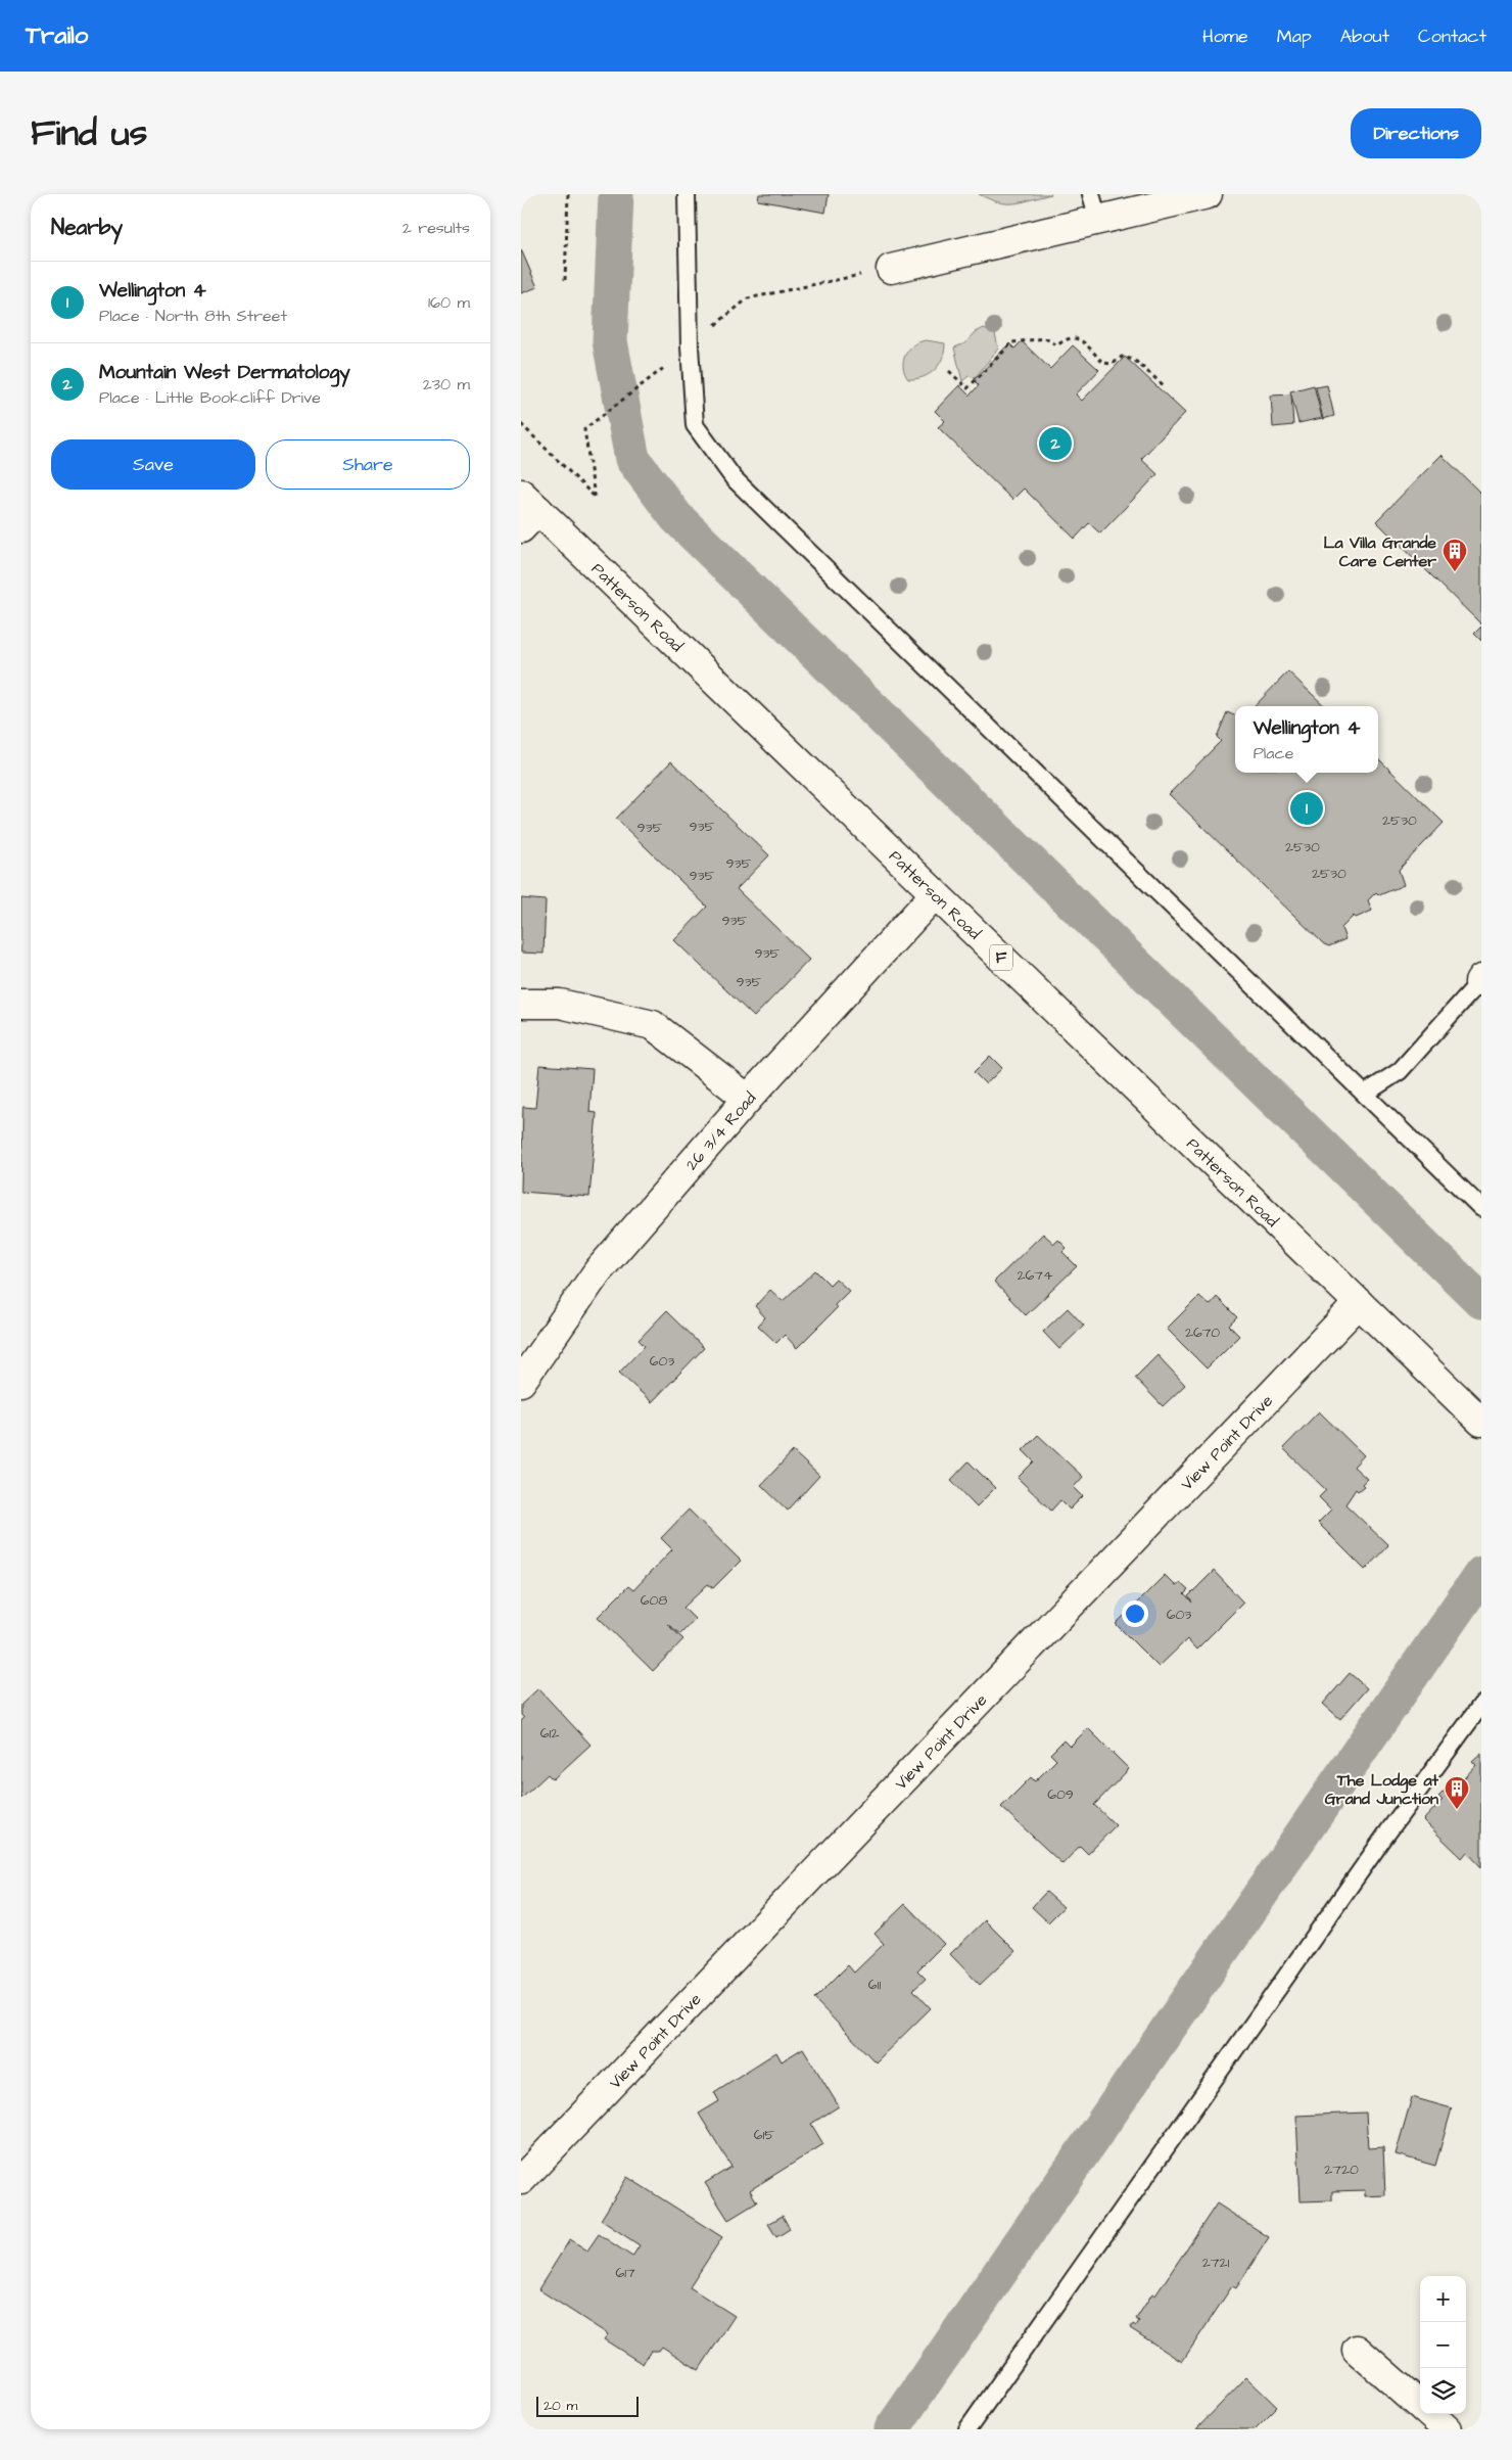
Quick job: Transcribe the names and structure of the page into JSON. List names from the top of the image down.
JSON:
{
  "streets": {
    "street": [
      "Patterson Road",
      "F",
      "26 3/4 Road",
      "View Point Drive"
    ]
  },
  "crossings": [
    ["Patterson Road", "26 3/4 Road"],
    ["Patterson Road", "View Point Drive"]
  ],
  "places": {
    "building": ["La Villa Grande Care Center", "The Lodge at Grand Junction"]
  },
  "house_numbers": [
    "2530",
    "935",
    "935",
    "2530",
    "935",
    "2530",
    "935",
    "935",
    "935",
    "935",
    "2674",
    "2670",
    "603",
    "608",
    "603",
    "612",
    "609",
    "611",
    "615",
    "2720",
    "2721",
    "617"
  ],
  "scale_bar": "20 m",
  "page": {
    "header": "Trailo",
    "nav": [
      "Home",
      "Map",
      "About",
      "Contact"
    ],
    "title": "Find us",
    "buttons": [
      "Directions",
      ["Save", "Share"]
    ],
    "heading": ["Nearby", "2 results"],
    "list": [
      {
        "mark": "1",
        "name": "Wellington 4",
        "note": "Place · North 8th Street",
        "value": "160 m"
      },
      {
        "mark": "2",
        "name": "Mountain West Dermatology",
        "note": "Place · Little Bookcliff Drive",
        "value": "230 m"
      }
    ],
    "pins": ["2", "1"],
    "popup": ["Wellington 4", "Place"],
    "map_buttons": ["+", "−"],
    "scale": "20 m"
  }
}
